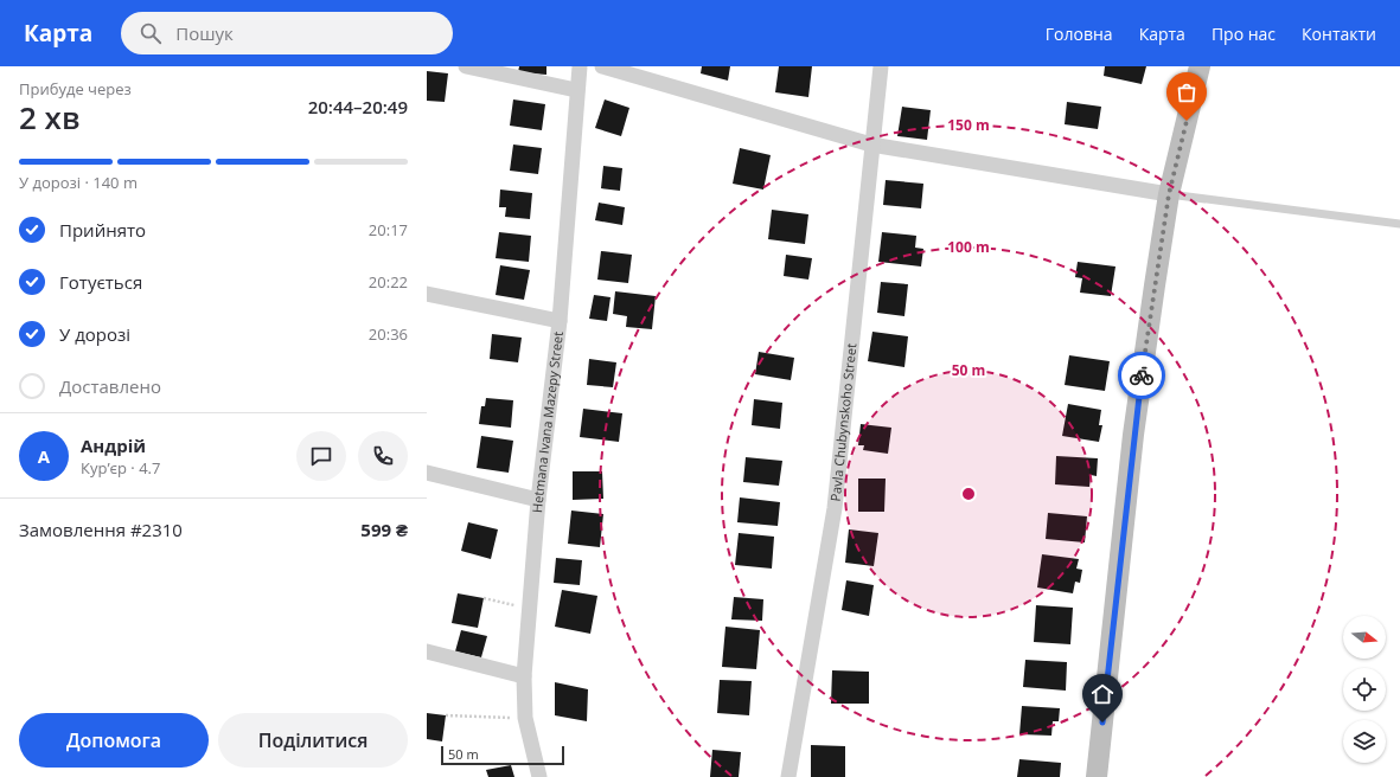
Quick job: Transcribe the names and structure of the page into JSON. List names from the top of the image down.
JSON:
{
  "streets": {
    "street": ["Hetmana Ivana Mazepy Street", "Pavla Chubynskoho Street"]
  },
  "scale_bar": "50 m",
  "north": "right",
  "page": {
    "header": "Карта",
    "search": "Пошук",
    "nav": [
      "Головна",
      "Карта",
      "Про нас",
      "Контакти"
    ],
    "heading": ["2 хв", "Прибуде через", "20:44–20:49"],
    "panel": [
      "Андрій",
      "Кур’єр · 4.7",
      "Замовлення #2310",
      "599 ₴"
    ],
    "bar": "У дорозі · 140 m",
    "list": [
      ["Прийнято", "20:17"],
      ["Готується", "20:22"],
      ["У дорозі", "20:36"],
      "Доставлено"
    ],
    "round": "А",
    "buttons": ["Допомога", "Поділитися"],
    "scale": "50 m"
  },
  "rings": ["150 m", "100 m", "50 m"]
}
